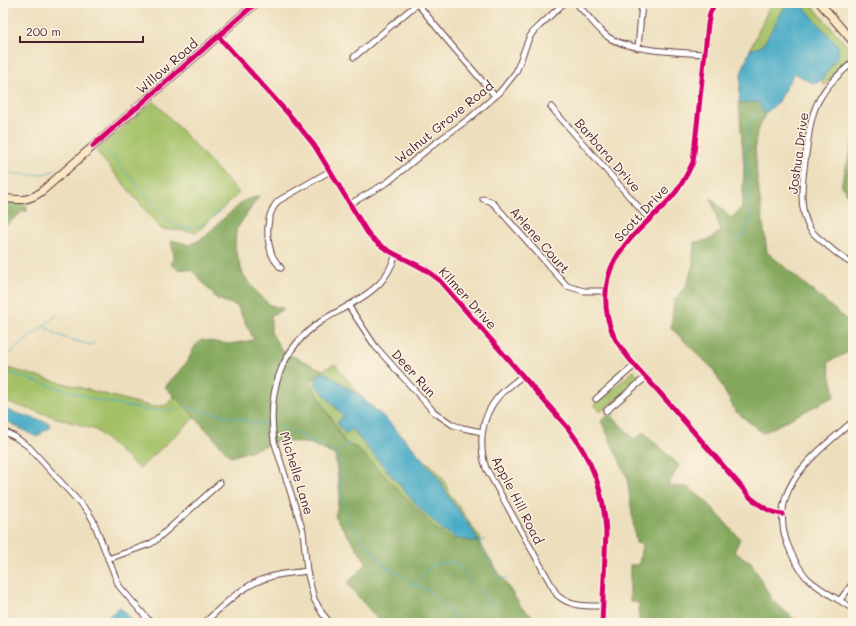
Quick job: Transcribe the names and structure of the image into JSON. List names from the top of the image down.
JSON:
{
  "streets": {
    "street": [
      "Willow Road",
      "Walnut Grove Road",
      "Joshua Drive",
      "Barbara Drive",
      "Scott Drive",
      "Arlene Court",
      "Kilmer Drive",
      "Deer Run",
      "Michelle Lane",
      "Apple Hill Road"
    ]
  },
  "crossings": [
    ["Willow Road", "Kilmer Drive"],
    ["Walnut Grove Road", "Kilmer Drive"],
    ["Barbara Drive", "Scott Drive"],
    ["Scott Drive", "Arlene Court"],
    ["Kilmer Drive", "Michelle Lane"],
    ["Kilmer Drive", "Apple Hill Road"],
    ["Deer Run", "Michelle Lane"],
    ["Deer Run", "Apple Hill Road"]
  ],
  "scale_bar": "200 m"
}
